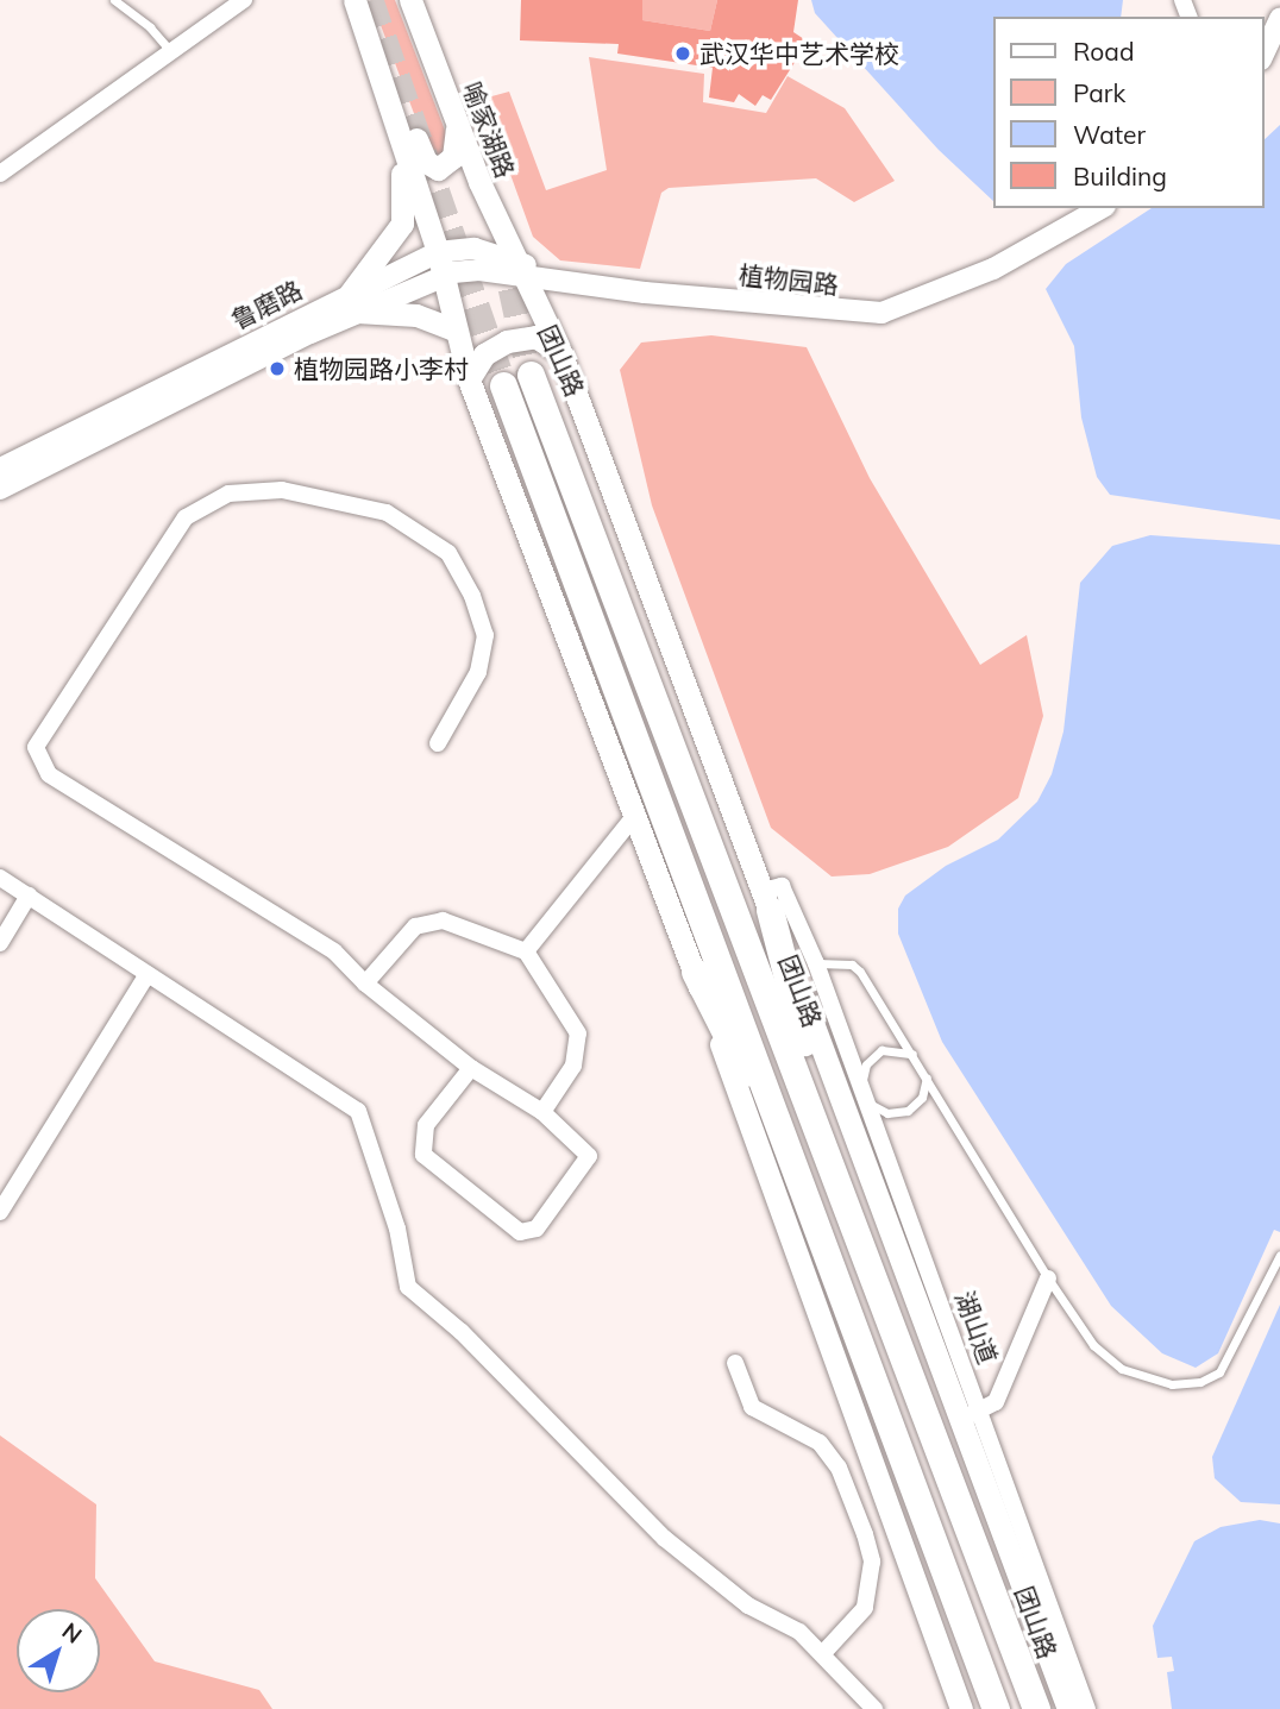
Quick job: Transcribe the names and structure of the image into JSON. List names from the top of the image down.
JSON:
{
  "streets": {
    "highway": ["团山路"],
    "main road": ["喻家湖路"],
    "street": ["植物园路", "鲁磨路", "湖山道"]
  },
  "crossings": [
    ["喻家湖路", "植物园路"],
    ["喻家湖路", "鲁磨路"],
    ["喻家湖路", "团山路"],
    ["植物园路", "鲁磨路"],
    ["植物园路", "团山路"],
    ["鲁磨路", "团山路"],
    ["团山路", "湖山道"]
  ],
  "places": ["武汉华中艺术学校", "植物园路小李村"],
  "legend": [
    "Road",
    "Park",
    "Water",
    "Building"
  ],
  "north": "top right"
}
